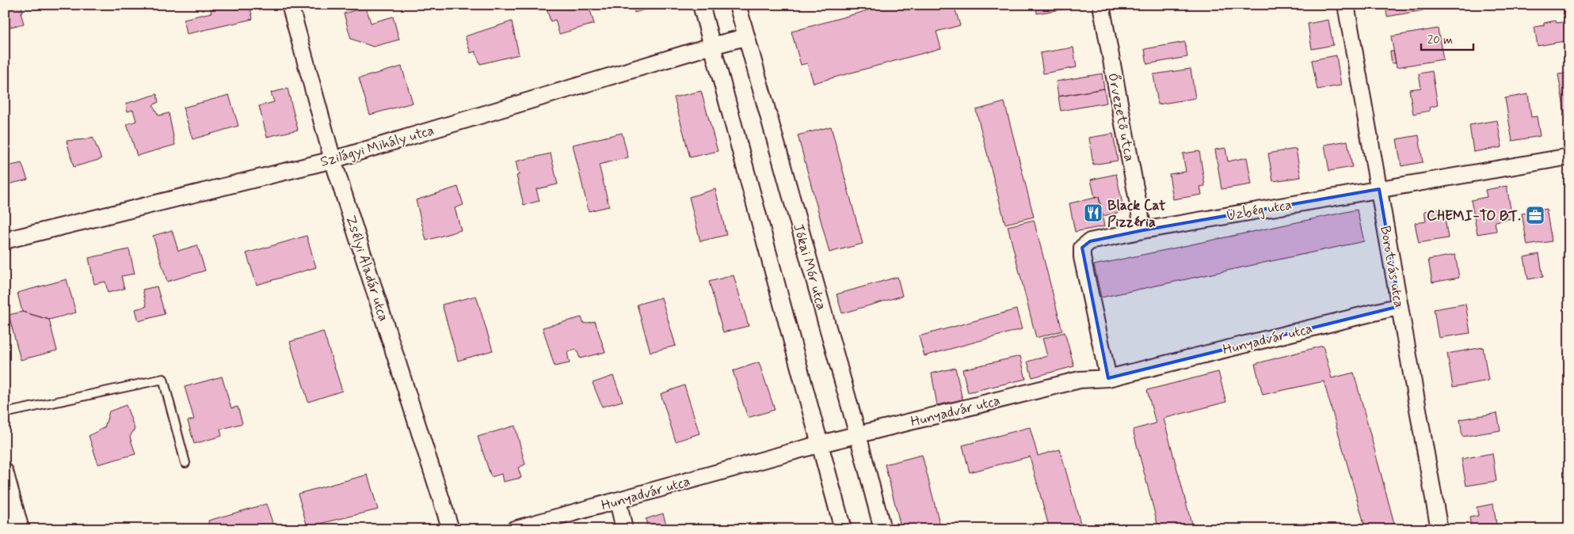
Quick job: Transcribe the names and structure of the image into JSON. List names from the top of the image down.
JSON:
{
  "streets": {
    "street": [
      "Őrvezető utca",
      "Szilágyi Mihály utca",
      "Üzbég utca",
      "Jókai Mór utca",
      "Borotvás utca",
      "Zsélyi Aladár utca",
      "Hunyadvár utca"
    ]
  },
  "crossings": [
    ["Őrvezető utca", "Üzbég utca"],
    ["Szilágyi Mihály utca", "Jókai Mór utca"],
    ["Szilágyi Mihály utca", "Zsélyi Aladár utca"],
    ["Üzbég utca", "Borotvás utca"],
    ["Üzbég utca", "Hunyadvár utca"],
    ["Jókai Mór utca", "Hunyadvár utca"],
    ["Borotvás utca", "Hunyadvár utca"]
  ],
  "places": {
    "restaurant": ["Black Cat Pizzéria"],
    "office": ["CHEMI-TO BT."]
  },
  "scale_bar": "20 m"
}
